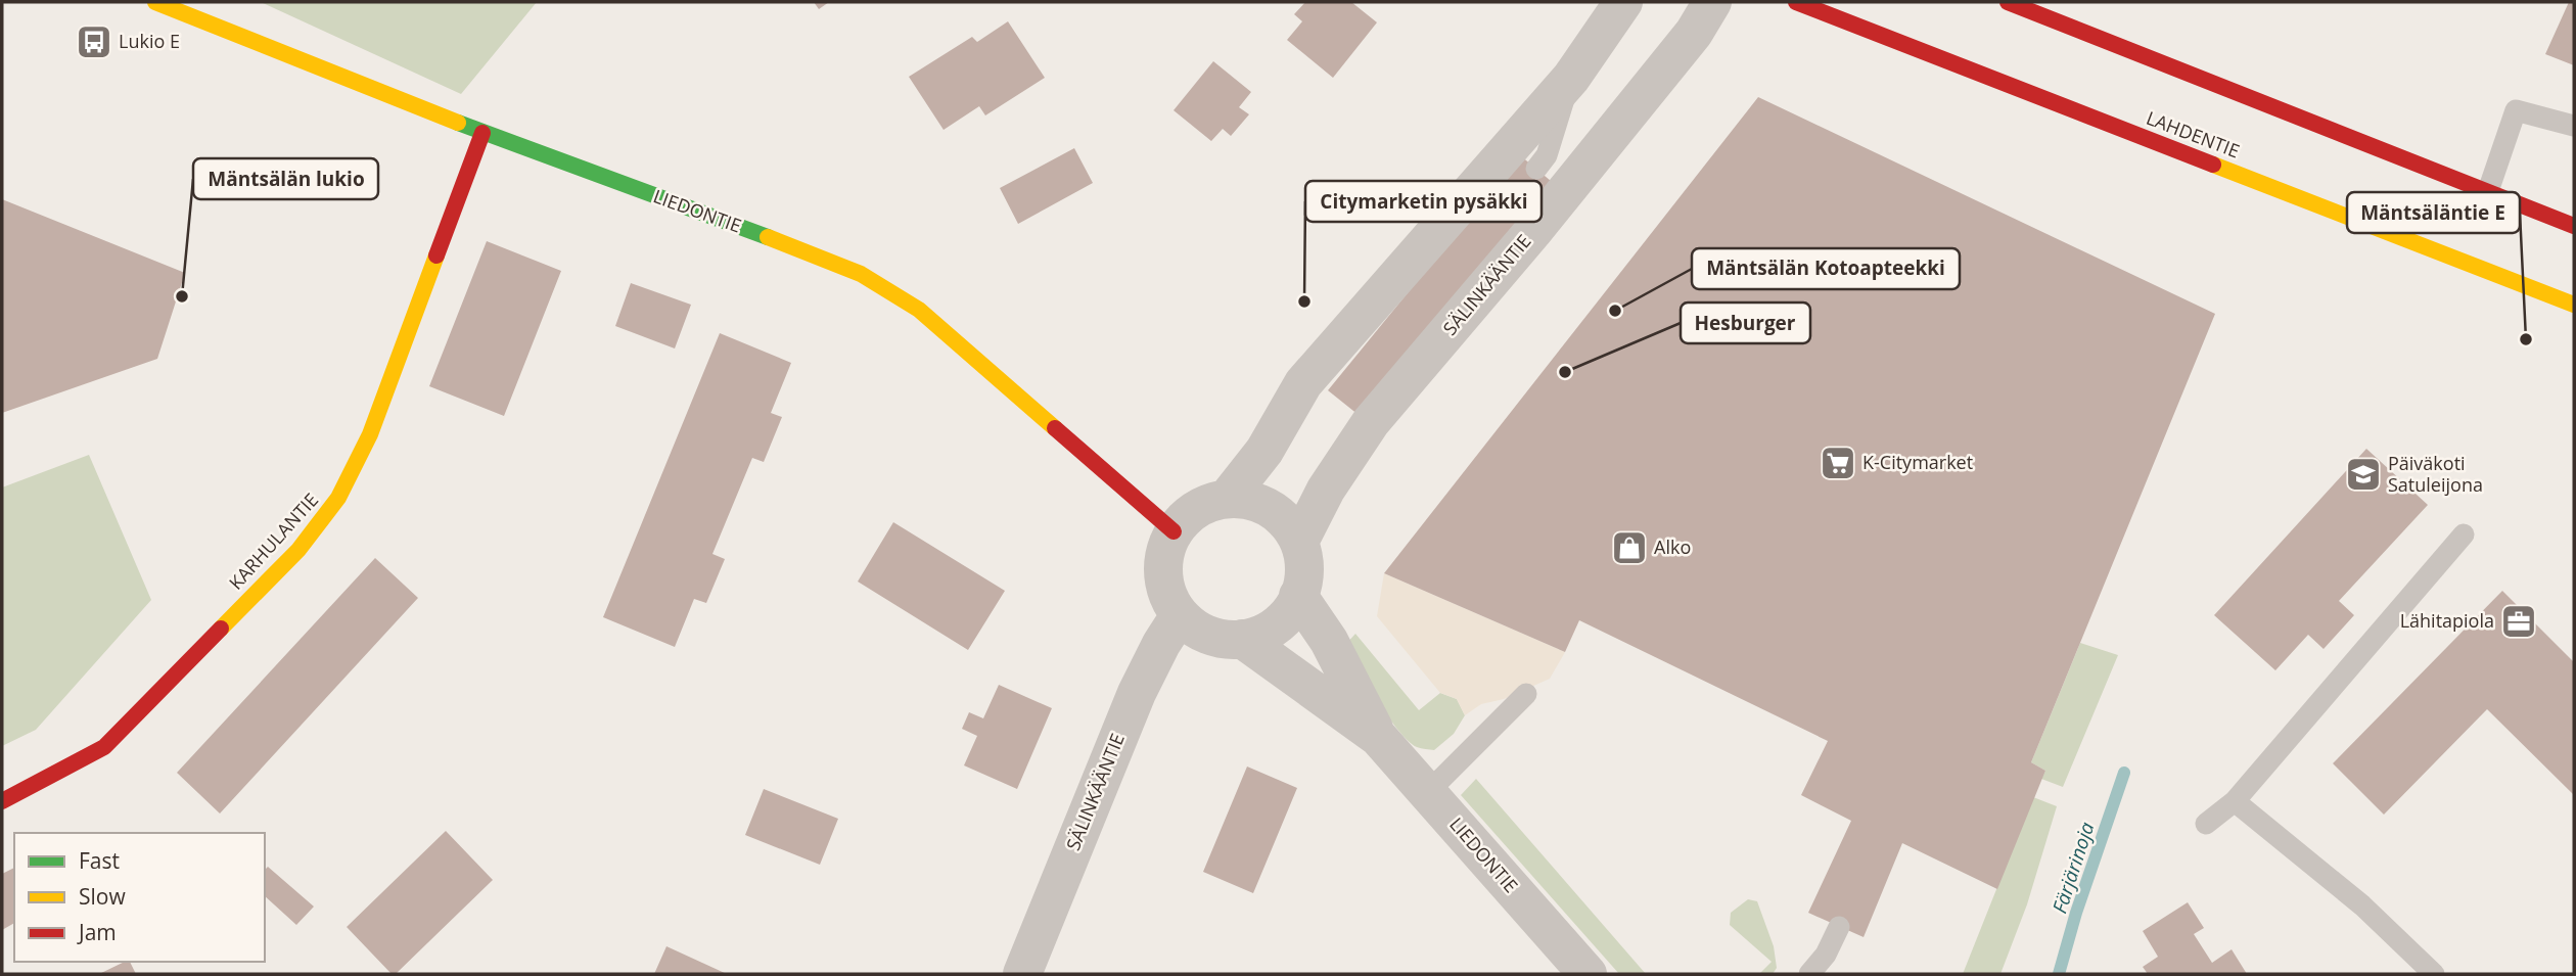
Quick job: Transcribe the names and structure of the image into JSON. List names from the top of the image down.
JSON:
{
  "streets": {
    "street": [
      "LAHDENTIE",
      "LIEDONTIE",
      "SÄLINKÄÄNTIE",
      "KARHULANTIE"
    ]
  },
  "crossings": [
    ["LIEDONTIE", "SÄLINKÄÄNTIE"],
    ["LIEDONTIE", "KARHULANTIE"]
  ],
  "water": ["Färjärinoja"],
  "places": {
    "bus stop": ["Lukio E"],
    "other": [
      "Mäntsälän lukio",
      "Citymarketin pysäkki",
      "Mäntsälän Kotoapteekki",
      "Mäntsäläntie E",
      "Hesburger"
    ],
    "supermarket": ["K-Citymarket"],
    "school or university": ["Päiväkoti Satuleijona"],
    "shop": ["Alko"],
    "office": ["Lähitapiola"]
  },
  "legend": ["Fast", "Slow", "Jam"]
}
